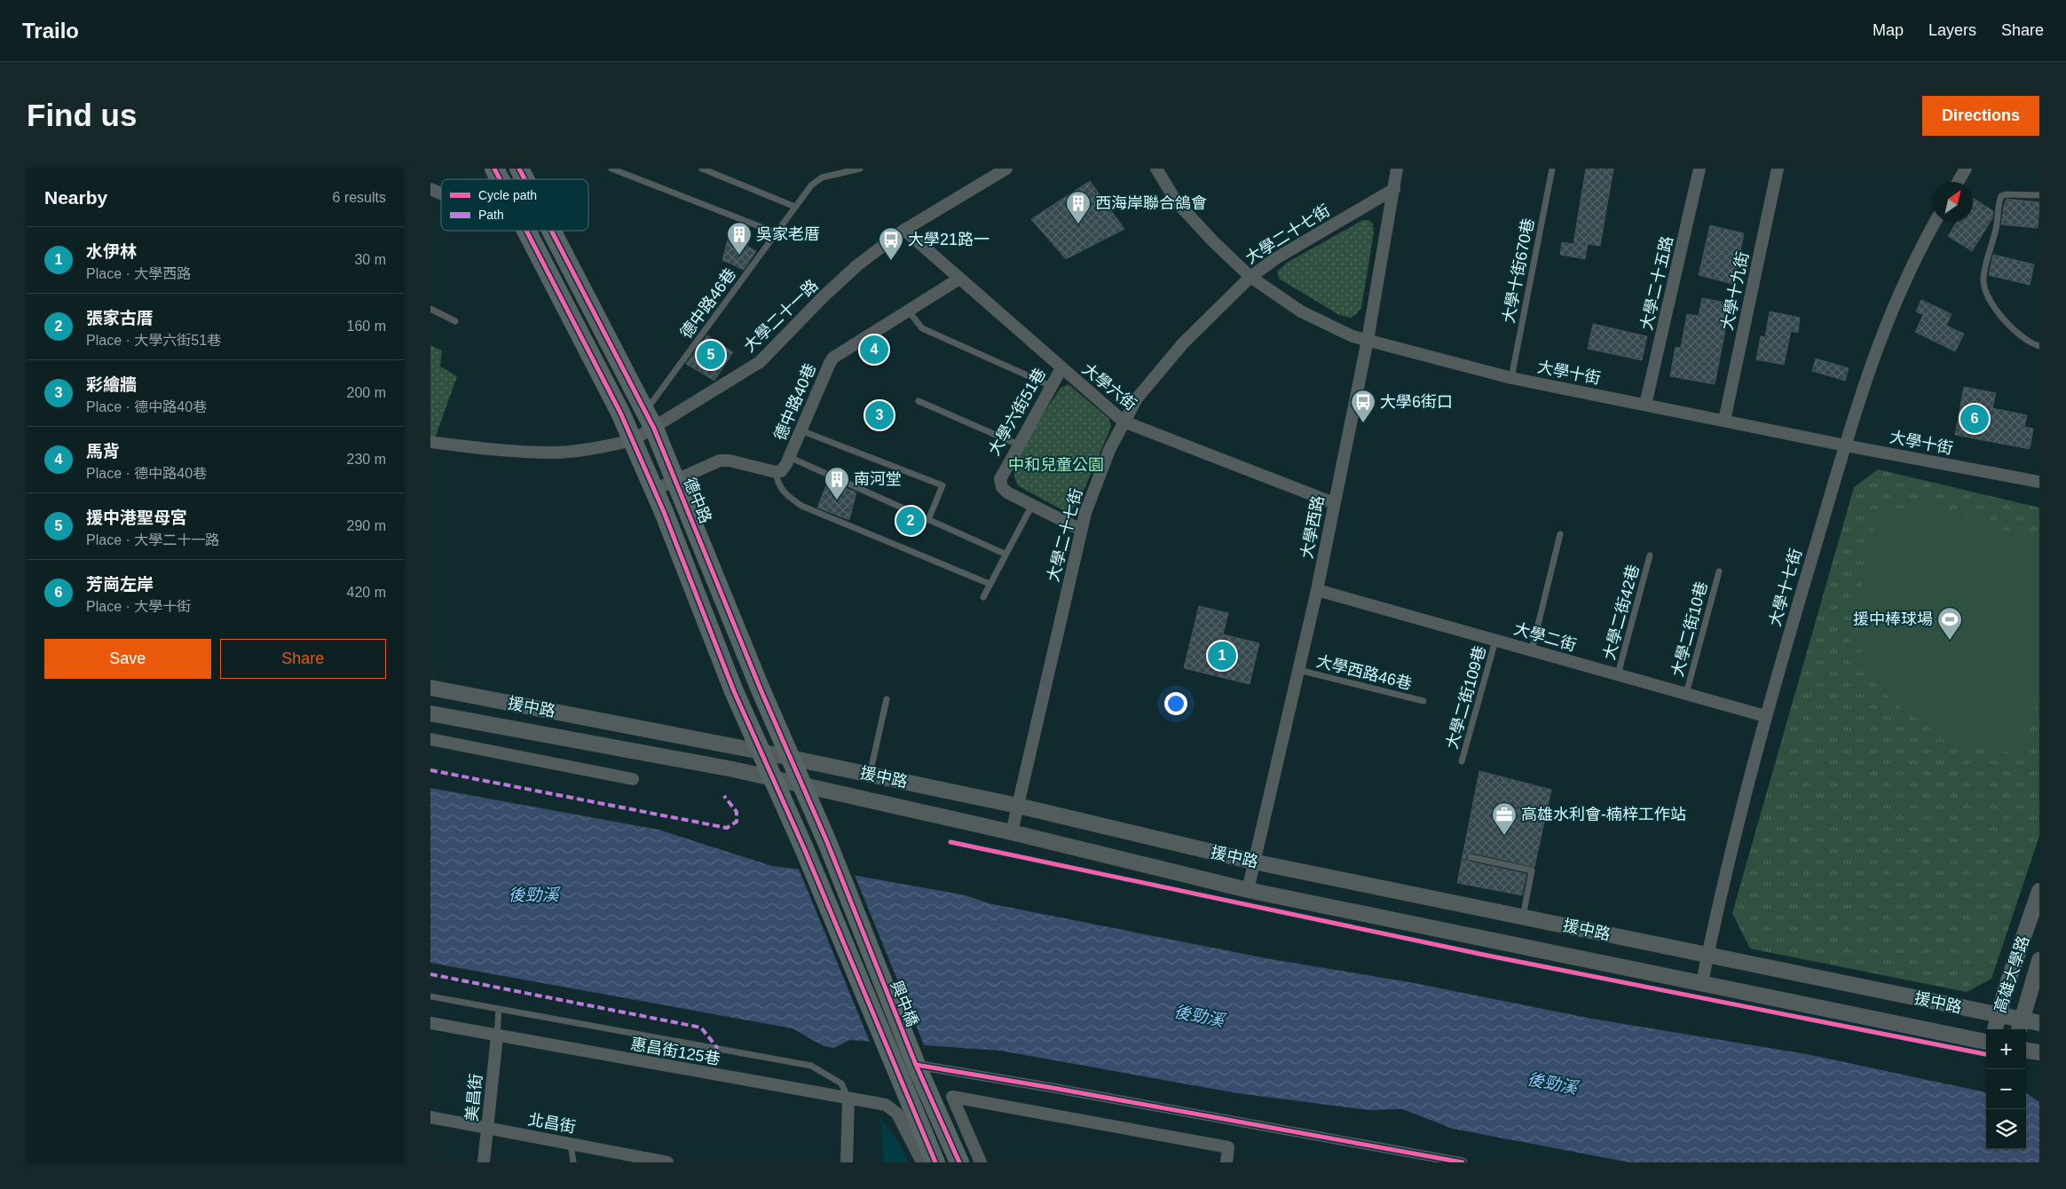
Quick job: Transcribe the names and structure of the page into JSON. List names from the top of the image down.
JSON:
{
  "streets": {
    "main road": ["德中路", "興中橋"],
    "street": [
      "大學二十七街",
      "大學二十五路",
      "大學十九街",
      "大學二十一路",
      "大學十街",
      "大學六街",
      "德中路40巷",
      "大學六街51巷",
      "大學西路",
      "大學十七街",
      "大學二街",
      "援中路",
      "高雄大學路",
      "惠昌街125巷",
      "美昌街",
      "北昌街"
    ],
    "lane": [
      "大學十街670巷",
      "德中路46巷",
      "大學二街42巷",
      "大學二街10巷",
      "大學西路46巷",
      "大學二街109巷"
    ]
  },
  "crossings": [
    ["大學二十七街", "大學十街"],
    ["大學二十七街", "大學六街"],
    ["大學二十七街", "大學六街51巷"],
    ["大學二十七街", "大學西路"],
    ["大學二十七街", "援中路"],
    ["大學十街670巷", "大學十街"],
    ["大學二十五路", "大學十街"],
    ["大學十九街", "大學十街"],
    ["德中路46巷", "大學二十一路"],
    ["德中路46巷", "德中路"],
    ["大學二十一路", "大學六街"],
    ["大學二十一路", "德中路"],
    ["大學十街", "大學西路"],
    ["大學十街", "大學十七街"],
    ["大學六街", "德中路40巷"],
    ["大學六街", "大學六街51巷"],
    ["大學六街", "大學西路"],
    ["德中路", "援中路"],
    ["德中路", "興中橋"],
    ["大學西路", "大學二街"],
    ["大學西路", "大學西路46巷"],
    ["大學西路", "援中路"],
    ["大學十七街", "大學二街"],
    ["大學十七街", "援中路"],
    ["大學二街42巷", "大學二街"],
    ["大學二街10巷", "大學二街"],
    ["大學二街", "大學二街109巷"],
    ["援中路", "高雄大學路"],
    ["惠昌街125巷", "美昌街"],
    ["美昌街", "北昌街"]
  ],
  "water": ["後勁溪"],
  "parks": ["中和兒童公園"],
  "places": {
    "building": ["西海岸聯合鴿會", "吳家老厝", "南河堂"],
    "bus stop": ["大學21路一", "大學6街口"],
    "sports": ["援中棒球場"],
    "office": ["高雄水利會-楠梓工作站"]
  },
  "legend": ["Cycle path", "Path"],
  "north": "top right",
  "page": {
    "header": "Trailo",
    "nav": ["Map", "Layers", "Share"],
    "buttons": [
      "Directions",
      ["Save", "Share"]
    ],
    "title": "Find us",
    "heading": ["Nearby", "6 results"],
    "list": [
      {
        "mark": "1",
        "name": "水伊林",
        "note": "Place · 大學西路",
        "value": "30 m"
      },
      {
        "mark": "2",
        "name": "張家古厝",
        "note": "Place · 大學六街51巷",
        "value": "160 m"
      },
      {
        "mark": "3",
        "name": "彩繪牆",
        "note": "Place · 德中路40巷",
        "value": "200 m"
      },
      {
        "mark": "4",
        "name": "馬背",
        "note": "Place · 德中路40巷",
        "value": "230 m"
      },
      {
        "mark": "5",
        "name": "援中港聖母宮",
        "note": "Place · 大學二十一路",
        "value": "290 m"
      },
      {
        "mark": "6",
        "name": "芳崗左岸",
        "note": "Place · 大學十街",
        "value": "420 m"
      }
    ],
    "pins": [
      "4",
      "5",
      "3",
      "6",
      "2",
      "1"
    ],
    "map_buttons": ["+", "−"]
  }
}
